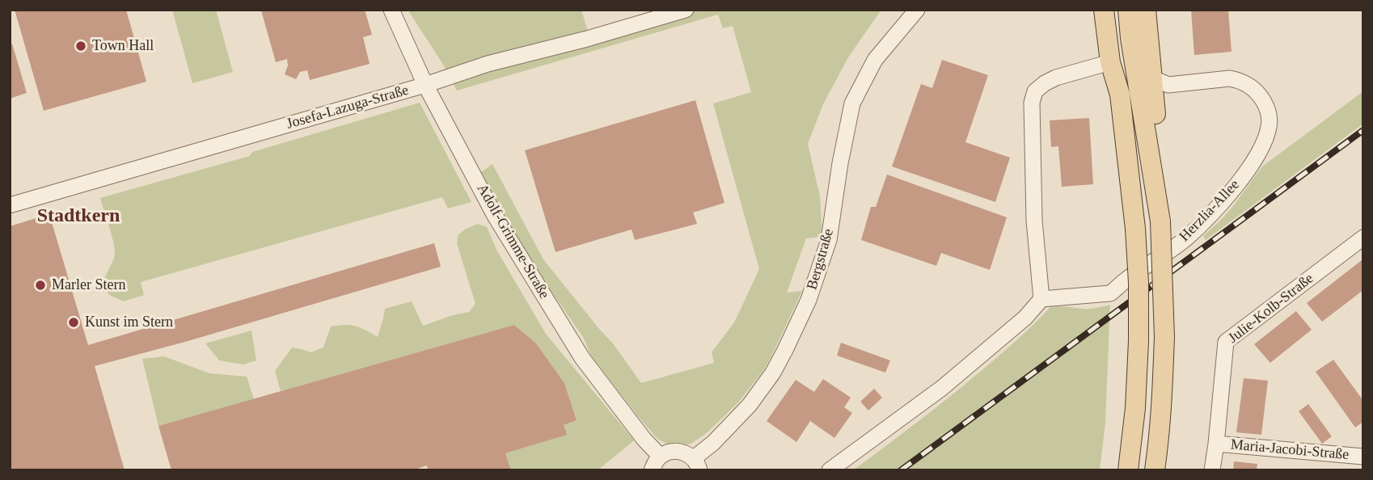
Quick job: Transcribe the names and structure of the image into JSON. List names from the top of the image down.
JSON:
{
  "streets": {
    "main road": ["Herzlia-Allee"],
    "street": [
      "Josefa-Lazuga-Straße",
      "Adolf-Grimme-Straße",
      "Bergstraße",
      "Julie-Kolb-Straße",
      "Maria-Jacobi-Straße"
    ]
  },
  "crossings": [
    ["Josefa-Lazuga-Straße", "Adolf-Grimme-Straße"],
    ["Adolf-Grimme-Straße", "Bergstraße"],
    ["Julie-Kolb-Straße", "Maria-Jacobi-Straße"]
  ],
  "districts": ["Stadtkern"],
  "places": ["Town Hall", "Marler Stern", "Kunst im Stern"]
}
